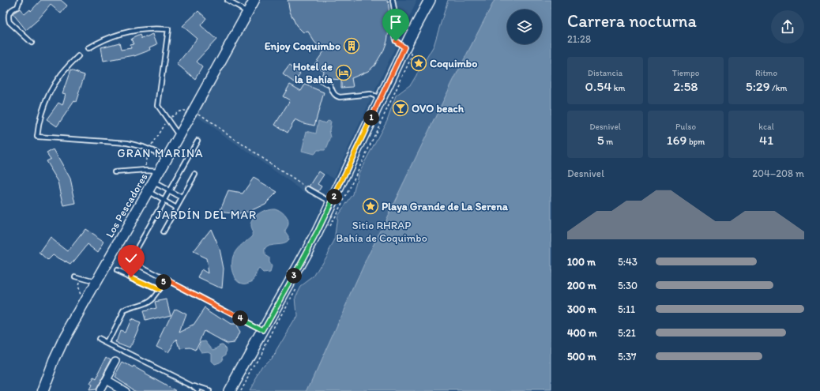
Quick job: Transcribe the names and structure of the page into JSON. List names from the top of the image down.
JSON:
{
  "streets": {
    "street": ["Los Pescadores"]
  },
  "districts": ["GRAN MARINA", "JARDÍN DEL MAR"],
  "parks": ["Sitio RHRAP Bahía de Coquimbo"],
  "places": {
    "building": ["Enjoy Coquimbo"],
    "place": ["Coquimbo", "Playa Grande de La Serena"],
    "hotel": ["Hotel de la Bahía"],
    "bar": ["OVO beach"]
  },
  "page": {
    "heading": ["Carrera nocturna", "21:28"],
    "stats": [
      ["Distancia", "0.54 km"],
      ["Tiempo", "2:58"],
      ["Ritmo", "5:29 /km"],
      ["Desnivel", "5 m"],
      ["Pulso", "169 bpm"],
      ["kcal", "41"]
    ],
    "pins": [
      "1",
      "2",
      "3",
      "5",
      "4"
    ],
    "chart": ["Desnivel", "204–208 m"],
    "list": [
      {
        "name": "100 m",
        "note": "5:43"
      },
      {
        "name": "200 m",
        "note": "5:30"
      },
      {
        "name": "300 m",
        "note": "5:11"
      },
      {
        "name": "400 m",
        "note": "5:21"
      },
      {
        "name": "500 m",
        "note": "5:37"
      }
    ]
  }
}
